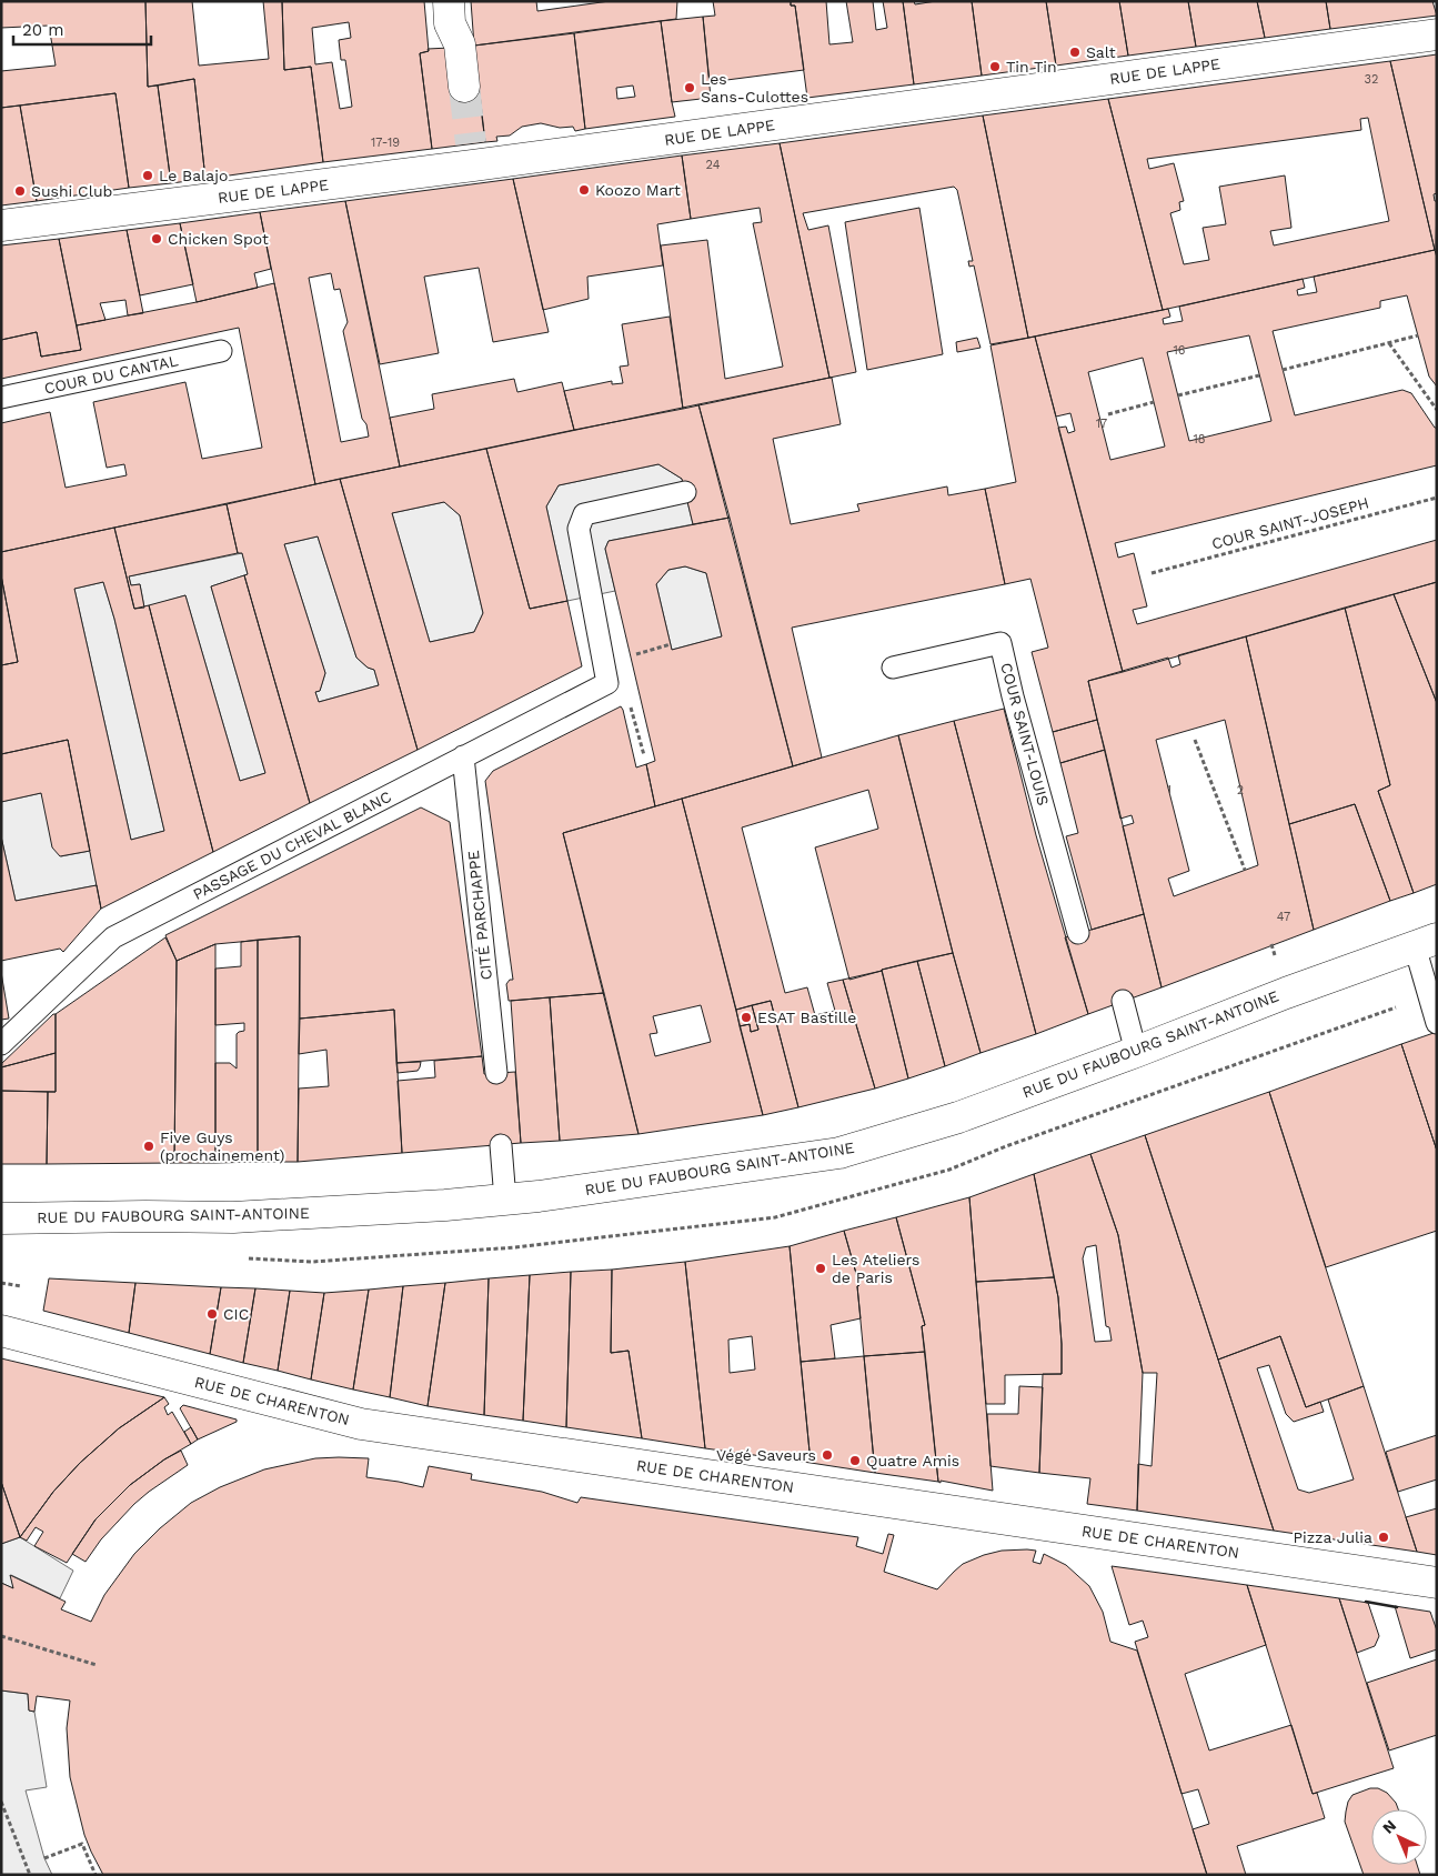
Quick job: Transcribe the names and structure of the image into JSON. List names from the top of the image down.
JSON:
{
  "streets": {
    "street": ["RUE DE LAPPE", "RUE DU FAUBOURG SAINT-ANTOINE", "RUE DE CHARENTON"],
    "lane": [
      "COUR DU CANTAL",
      "COUR SAINT-LOUIS",
      "PASSAGE DU CHEVAL BLANC",
      "CITÉ PARCHAPPE"
    ],
    "path": ["COUR SAINT-JOSEPH"]
  },
  "crossings": [
    ["PASSAGE DU CHEVAL BLANC", "CITÉ PARCHAPPE"]
  ],
  "places": [
    "Salt",
    "Tin Tin",
    "Les Sans-Culottes",
    "Le Balajo",
    "Koozo Mart",
    "Sushi Club",
    "Chicken Spot",
    "ESAT Bastille",
    "Five Guys (prochainement)",
    "Les Ateliers de Paris",
    "CIC",
    "Végé Saveurs",
    "Quatre Amis",
    "Pizza Julia"
  ],
  "house_numbers": [
    "32",
    "17-19",
    "24",
    "16",
    "17",
    "18",
    "1",
    "2",
    "47"
  ],
  "scale_bar": "20 m",
  "north": "top left"
}
